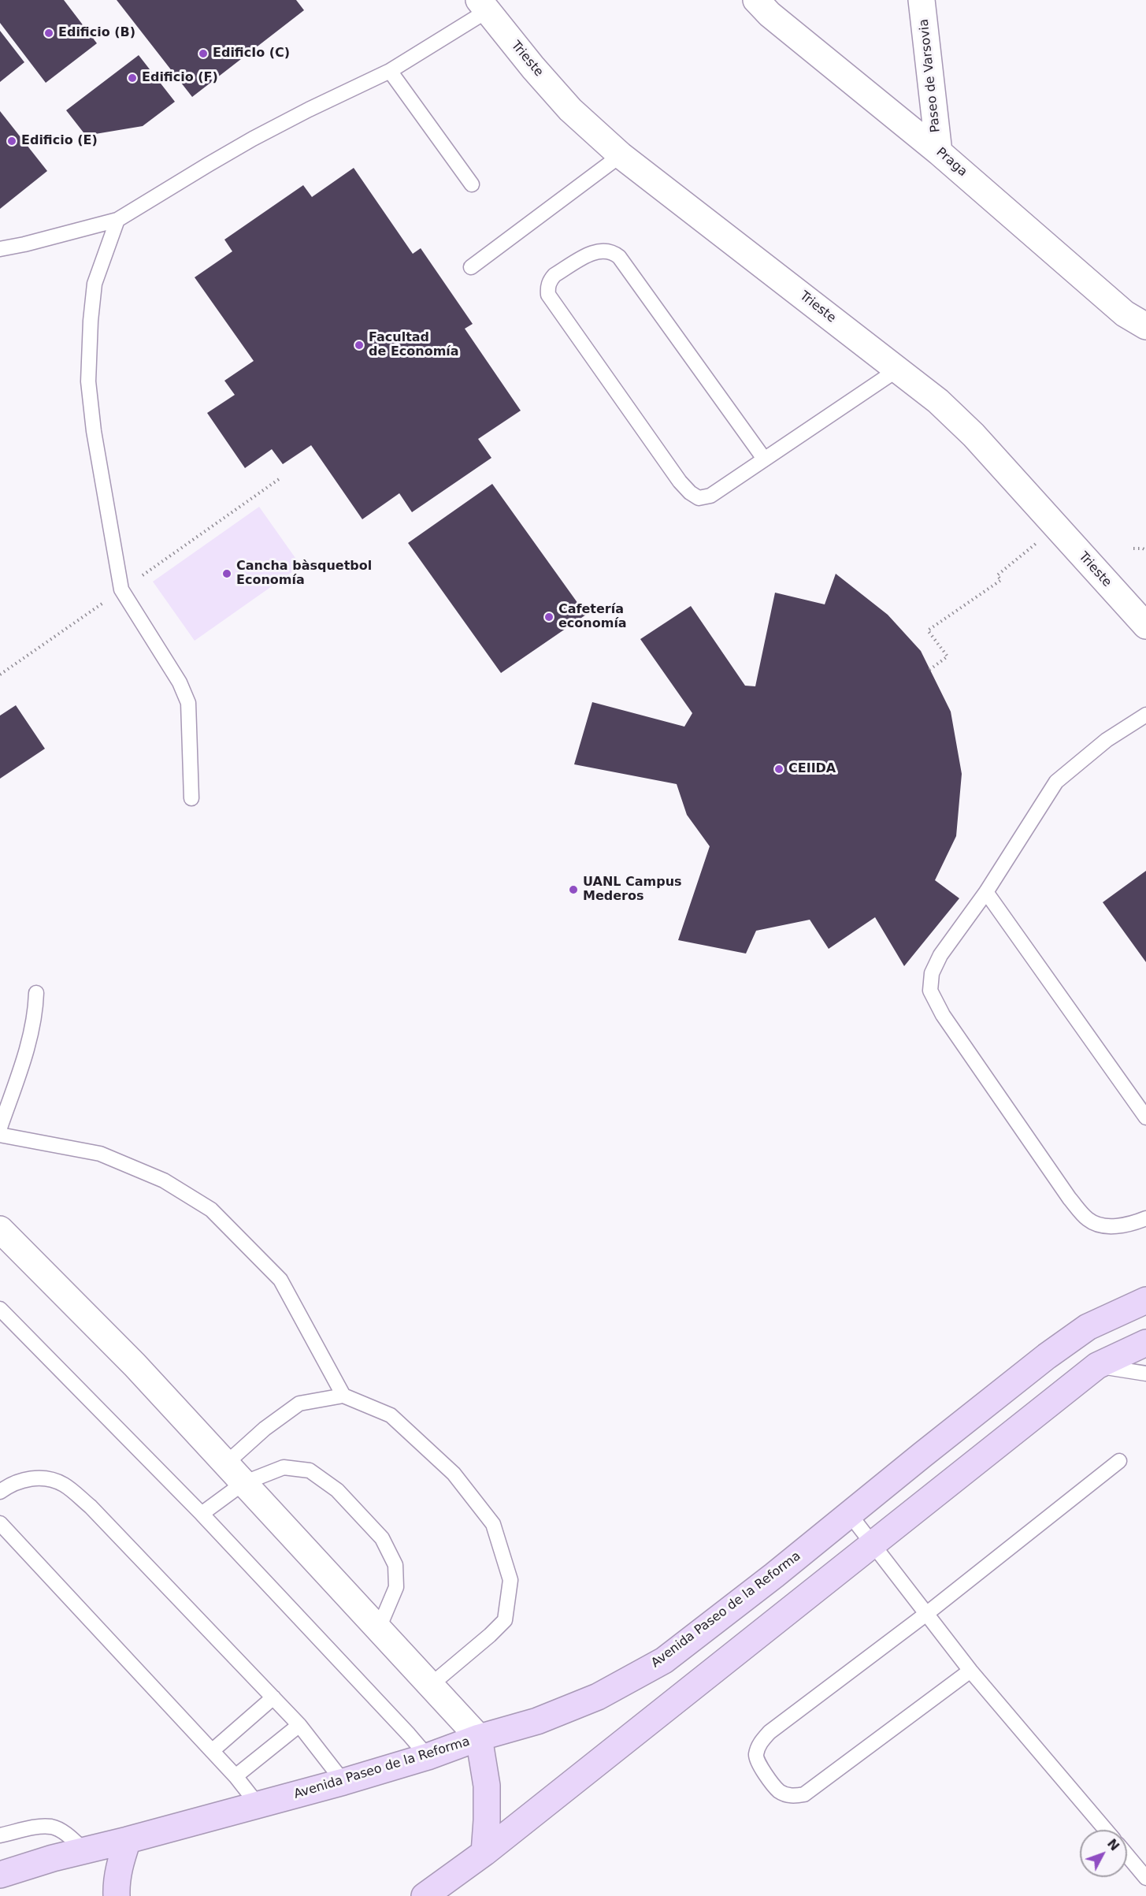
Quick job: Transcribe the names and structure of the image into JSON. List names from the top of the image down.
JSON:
{
  "streets": {
    "street": [
      "Trieste",
      "Paseo de Varsovia",
      "Praga",
      "Avenida Paseo de la Reforma"
    ]
  },
  "crossings": [
    ["Paseo de Varsovia", "Praga"]
  ],
  "places": [
    "Edificio (B)",
    "EdificIo (C)",
    "Edificio (F)",
    "Edificio (E)",
    "Facultad de Economía",
    "Cancha bàsquetbol Economía",
    "Cafetería economía",
    "CEIIDA",
    "UANL Campus Mederos"
  ],
  "north": "top right"
}
